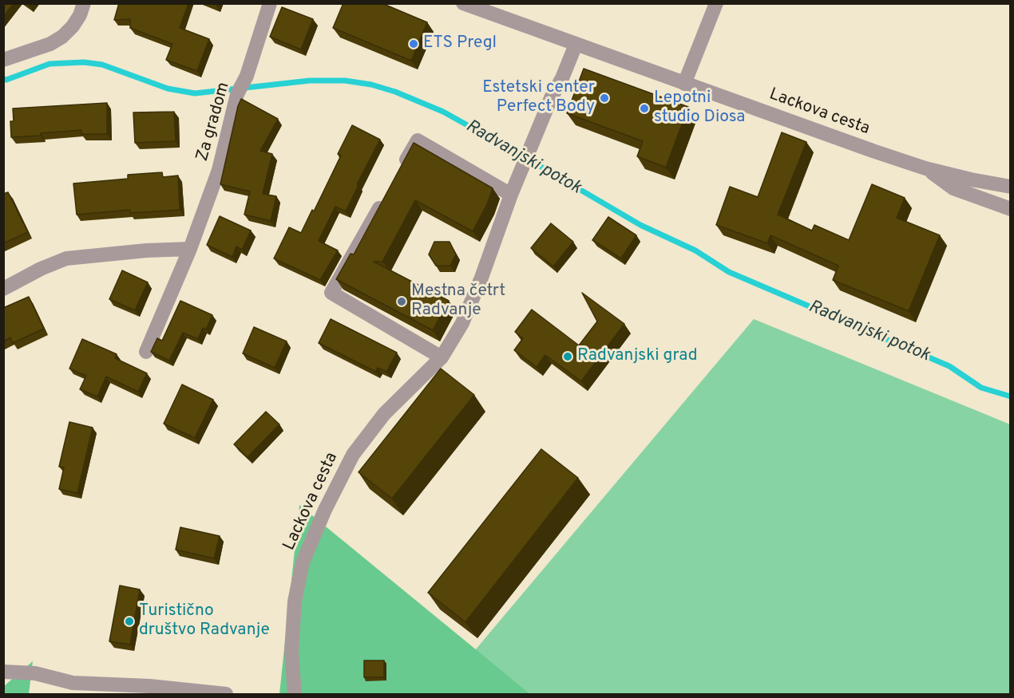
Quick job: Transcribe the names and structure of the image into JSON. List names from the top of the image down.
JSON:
{
  "streets": {
    "street": ["Lackova cesta", "Za gradom"]
  },
  "water": ["Radvanjski potok"],
  "places": [
    "ETS Pregl",
    "Estetski center Perfect Body",
    "Lepotni studio Diosa",
    "Mestna četrt Radvanje",
    "Radvanjski grad",
    "Turistično društvo Radvanje"
  ]
}
